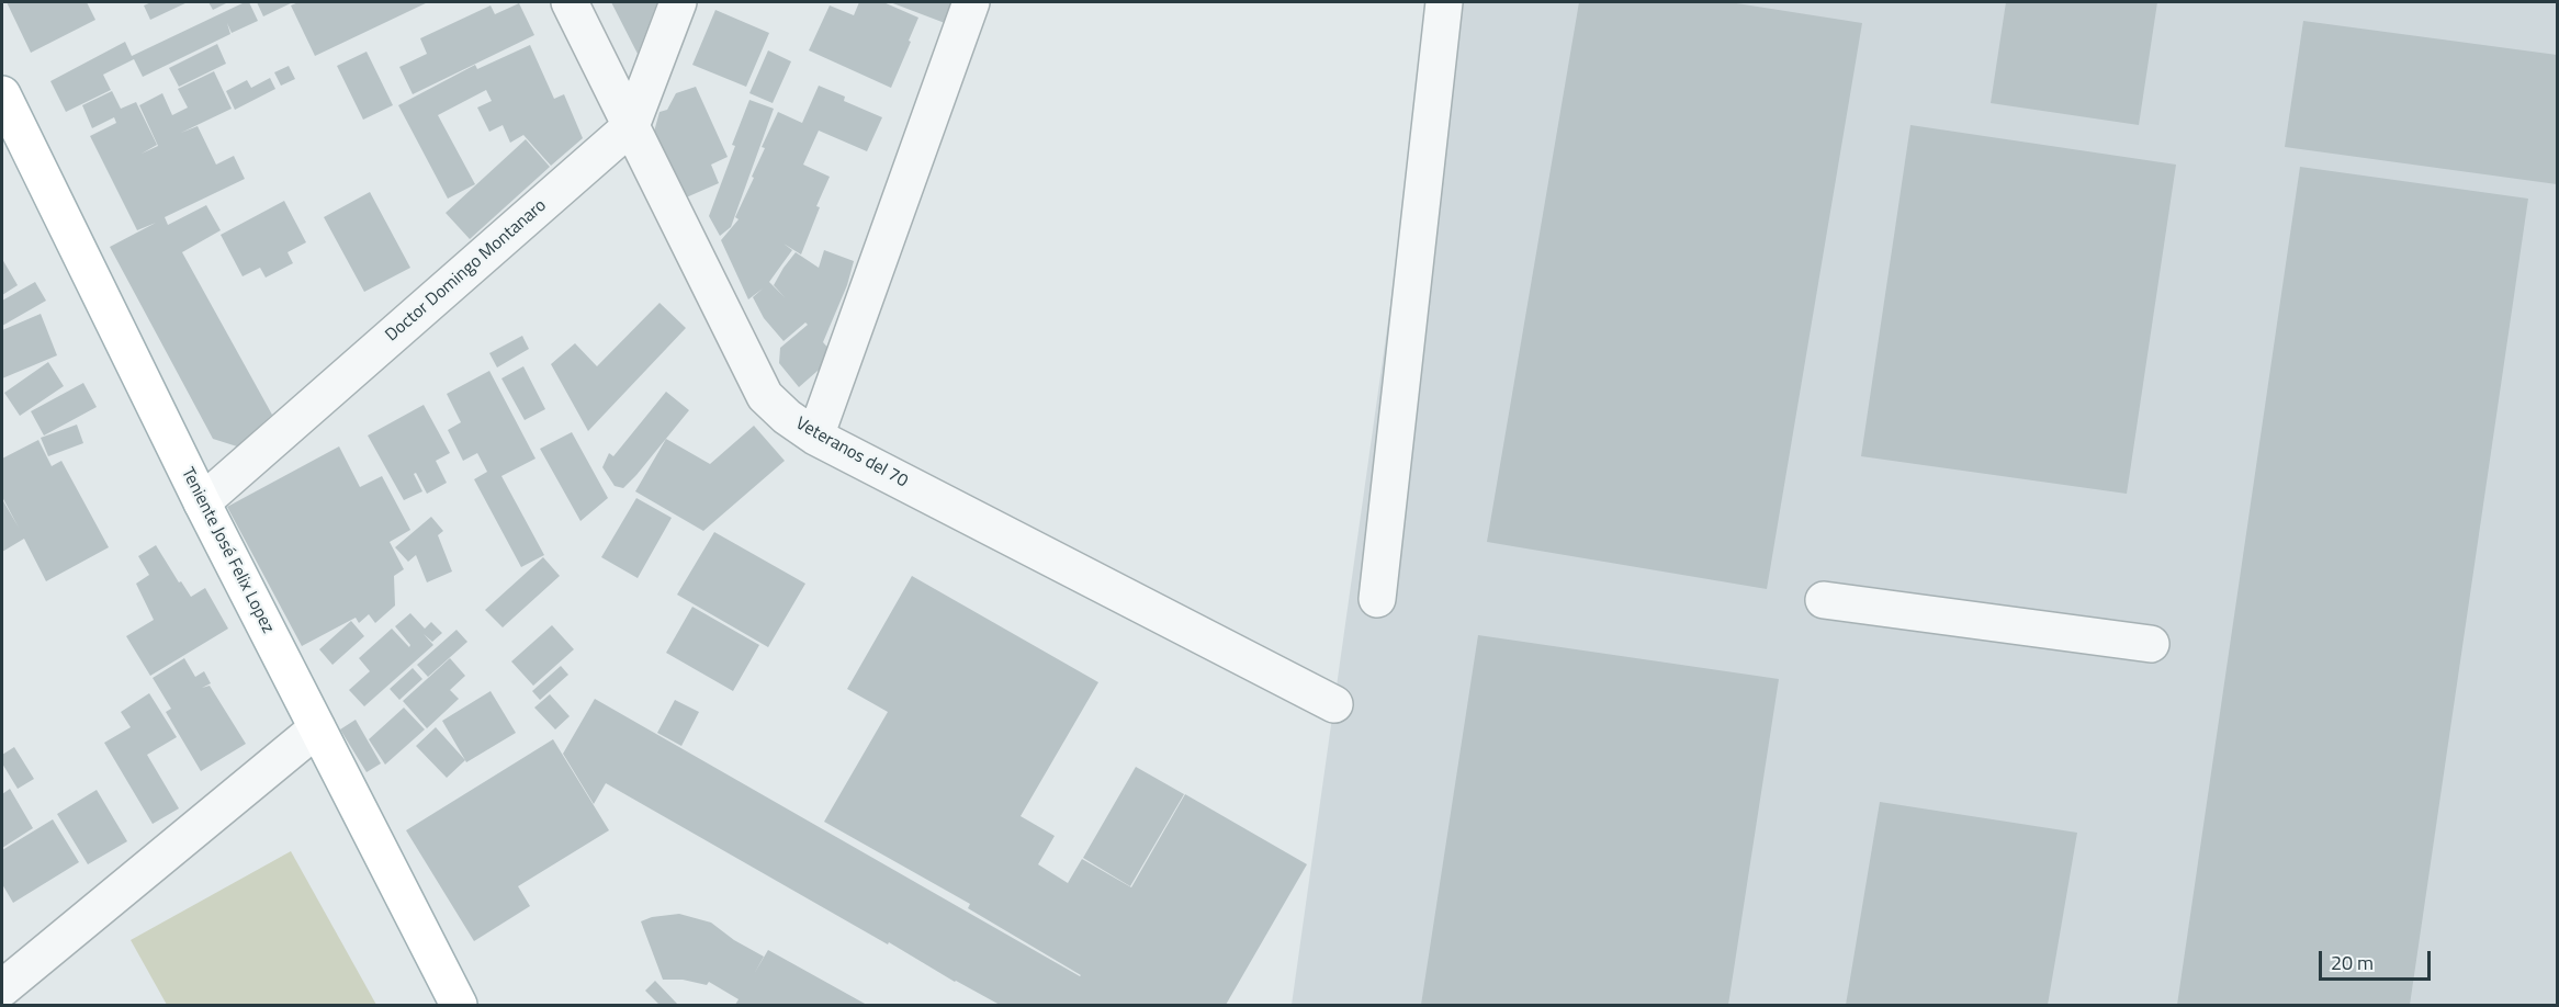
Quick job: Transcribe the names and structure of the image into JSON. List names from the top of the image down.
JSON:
{
  "streets": {
    "main road": ["Teniente José Felix Lopez"],
    "street": ["Doctor Domingo Montanaro", "Veteranos del 70"]
  },
  "crossings": [
    ["Doctor Domingo Montanaro", "Veteranos del 70"],
    ["Doctor Domingo Montanaro", "Teniente José Felix Lopez"]
  ],
  "scale_bar": "20 m"
}
